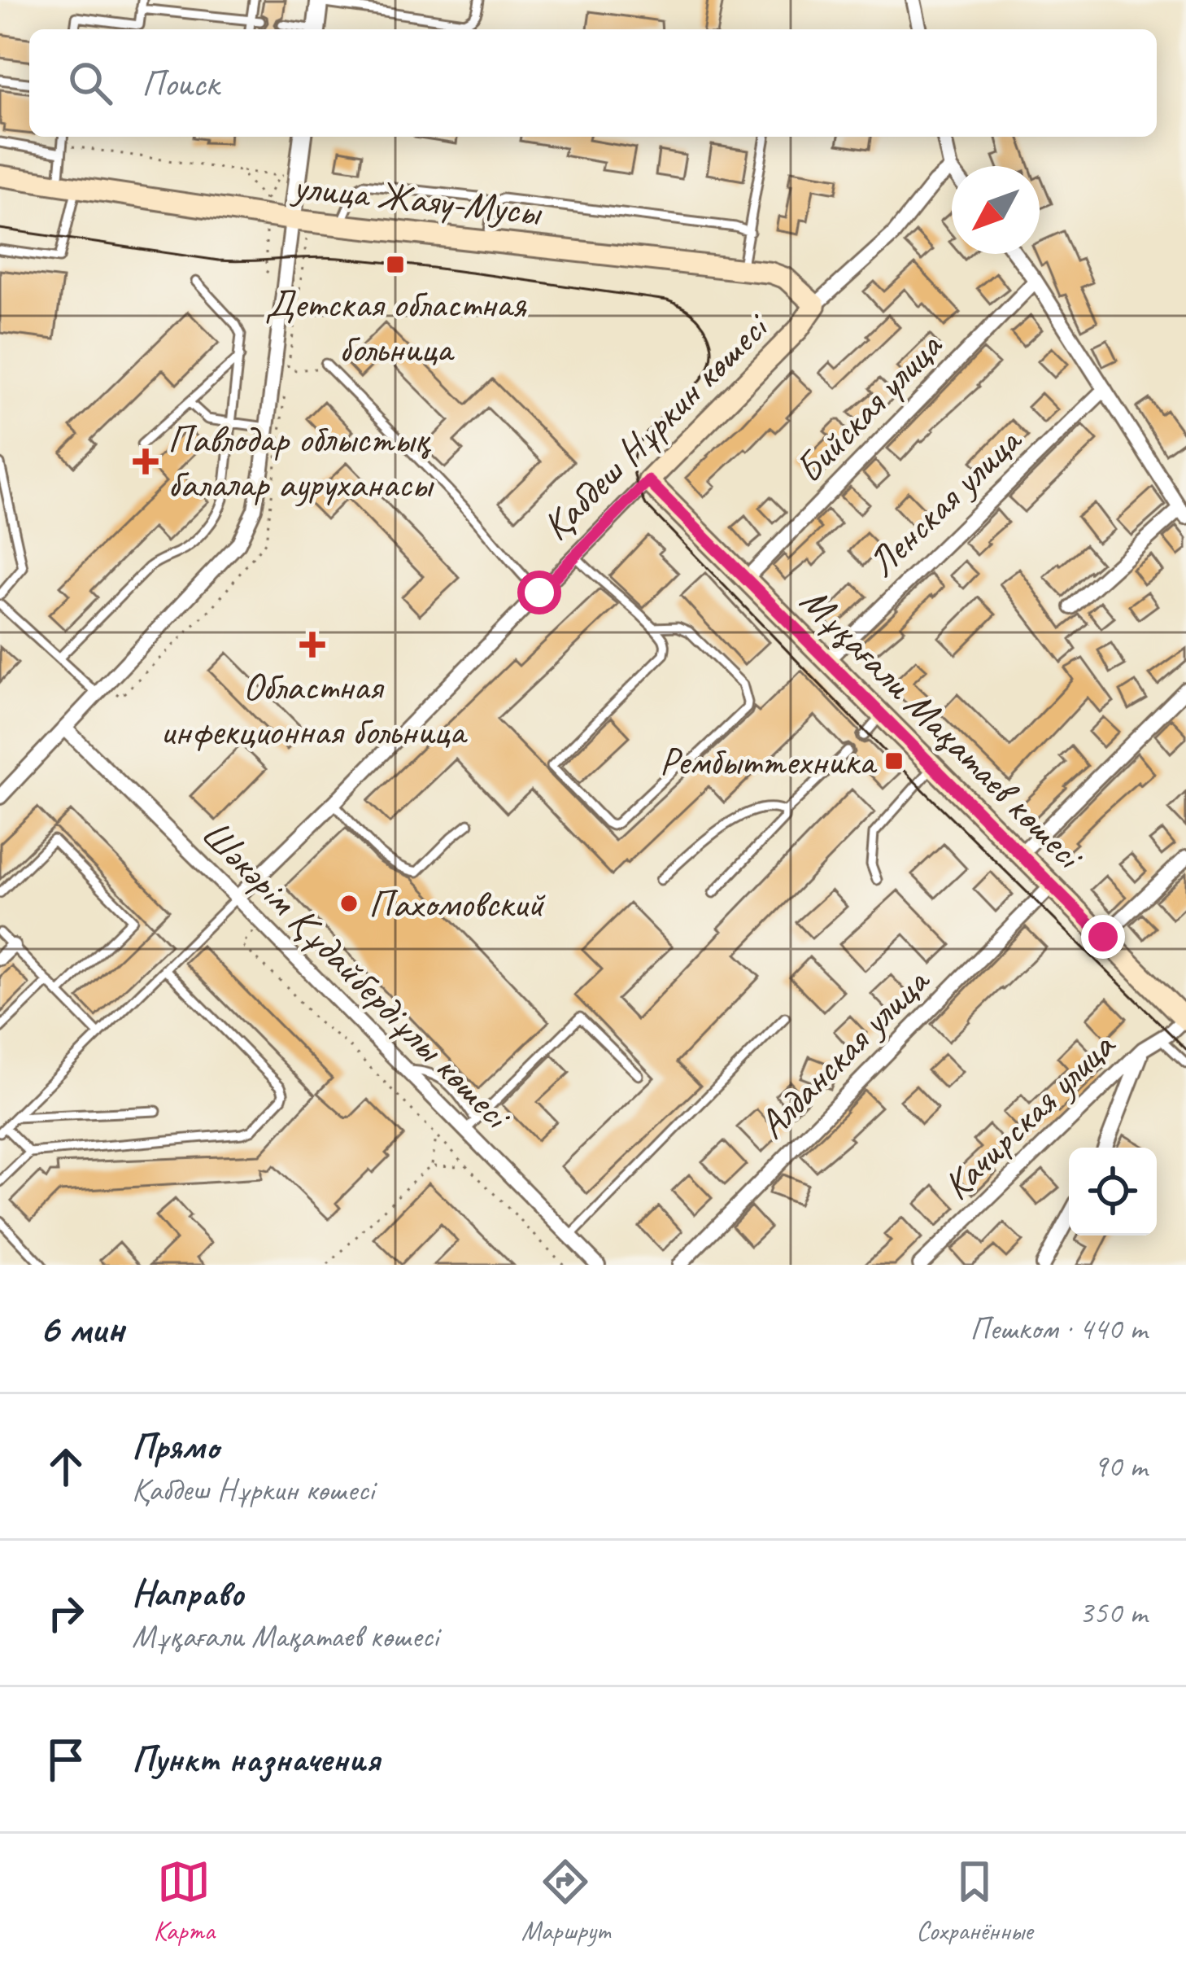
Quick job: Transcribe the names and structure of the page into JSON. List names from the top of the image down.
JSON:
{
  "streets": {
    "main road": ["улица Жаяу-Мусы", "Қабдеш Нұркин көшесі", "Мұқағали Мақатаев көшесі"],
    "street": [
      "Бийская улица",
      "Ленская улица",
      "Шәкәрім Құдайбердіұлы көшесі",
      "Алданская улица",
      "Качирская улица"
    ]
  },
  "crossings": [
    ["улица Жаяу-Мусы", "Қабдеш Нұркин көшесі"],
    ["Бийская улица", "Мұқағали Мақатаев көшесі"],
    ["Қабдеш Нұркин көшесі", "Мұқағали Мақатаев көшесі"],
    ["Қабдеш Нұркин көшесі", "Шәкәрім Құдайбердіұлы көшесі"],
    ["Ленская улица", "Мұқағали Мақатаев көшесі"],
    ["Мұқағали Мақатаев көшесі", "Алданская улица"],
    ["Мұқағали Мақатаев көшесі", "Качирская улица"]
  ],
  "places": {
    "transit": ["Детская областная больница", "Рембыттехника"],
    "health": ["Павлодар облыстық балалар ауруханасы", "Областная инфекционная больница"],
    "other": ["Пахомовский"]
  },
  "north": "bottom left",
  "page": {
    "search": "Поиск",
    "heading": ["6 мин", "Пешком · 440 m"],
    "list": [
      ["Прямо", "Қабдеш Нұркин көшесі", "90 m"],
      ["Направо", "Мұқағали Мақатаев көшесі", "350 m"],
      "Пункт назначения"
    ],
    "nav": ["Карта", "Маршрут", "Сохранённые"]
  }
}
